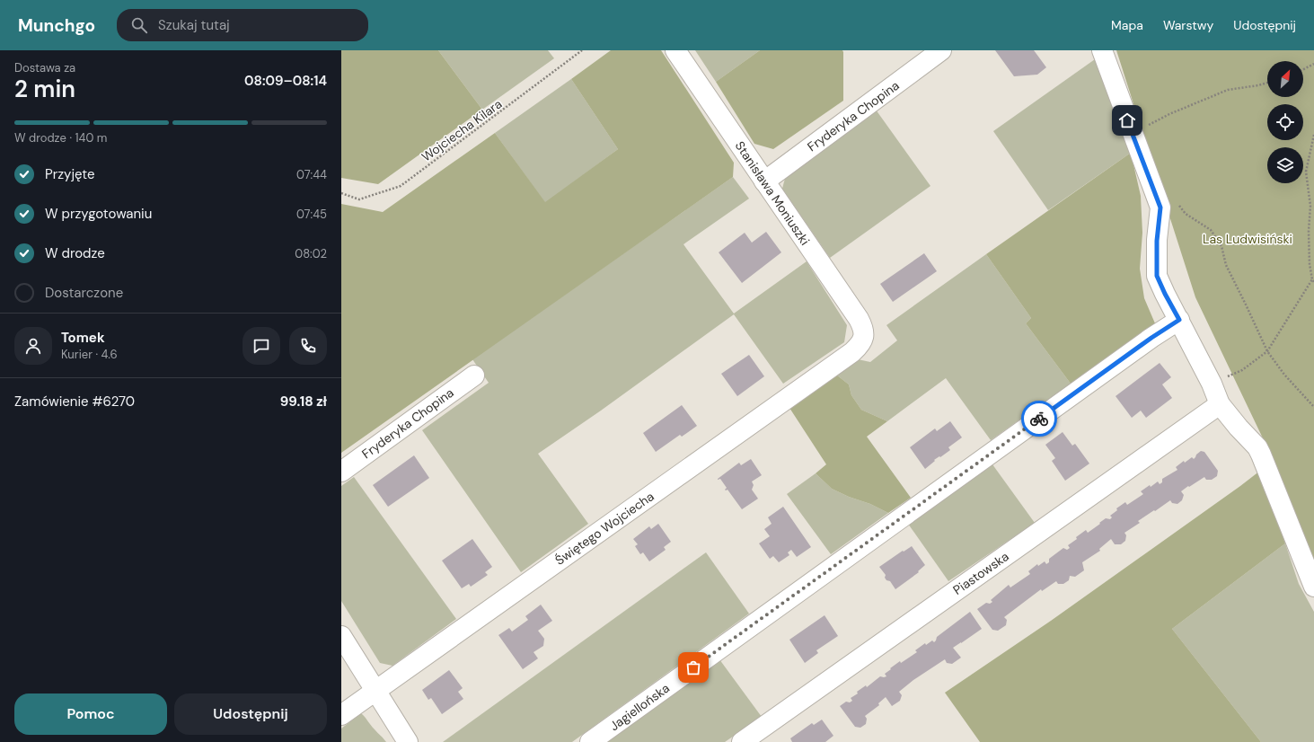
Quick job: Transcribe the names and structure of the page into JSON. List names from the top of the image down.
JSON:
{
  "streets": {
    "street": [
      "Fryderyka Chopina",
      "Stanisława Moniuszki",
      "Świętego Wojciecha",
      "Piastowska",
      "Jagiellońska"
    ],
    "path": ["Wojciecha Kilara"]
  },
  "crossings": [
    ["Fryderyka Chopina", "Stanisława Moniuszki"],
    ["Stanisława Moniuszki", "Świętego Wojciecha"]
  ],
  "parks": ["Las Ludwisiński"],
  "north": "top right",
  "page": {
    "header": "Munchgo",
    "search": "Szukaj tutaj",
    "nav": ["Mapa", "Warstwy", "Udostępnij"],
    "heading": ["2 min", "Dostawa za", "08:09–08:14"],
    "panel": [
      "Tomek",
      "Kurier · 4.6",
      "Zamówienie #6270",
      "99.18 zł"
    ],
    "bar": "W drodze · 140 m",
    "list": [
      ["Przyjęte", "07:44"],
      ["W przygotowaniu", "07:45"],
      ["W drodze", "08:02"],
      "Dostarczone"
    ],
    "buttons": ["Pomoc", "Udostępnij"]
  }
}
